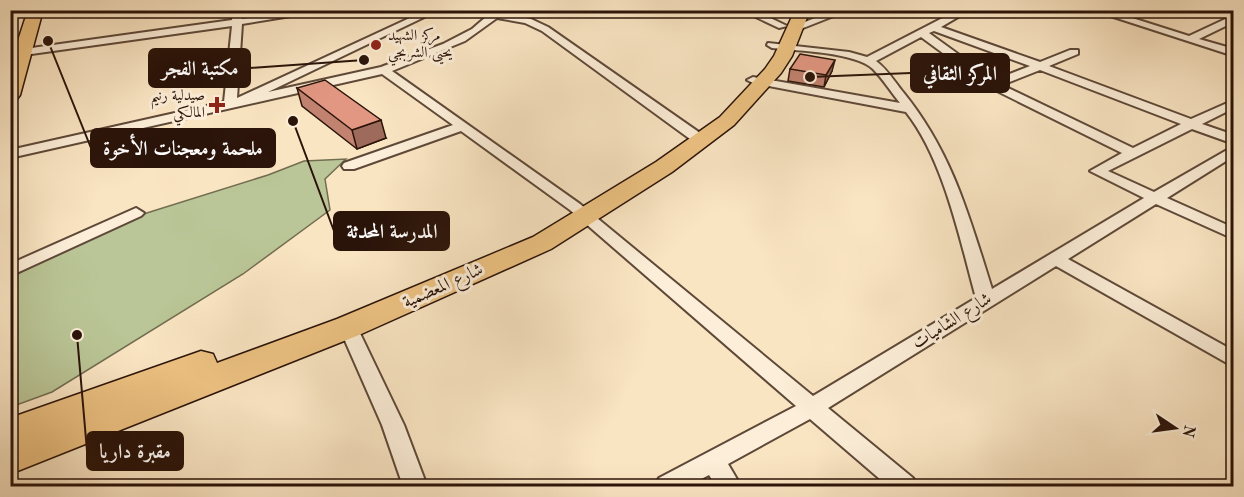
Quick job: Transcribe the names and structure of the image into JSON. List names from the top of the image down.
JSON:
{
  "streets": {
    "main road": ["شارع المعضمية"],
    "street": ["شارع الشاميات"]
  },
  "places": {
    "other": [
      "ملحمة ومعجنات الأخوة",
      "مركز الشهيد يحيى الشربجي",
      "مكتبة الفجر",
      "المركز الثقافي",
      "المدرسة المحدثة",
      "مقبرة داريا"
    ],
    "health": ["صيدلية رنيم المالكي"]
  },
  "north": "right"
}
